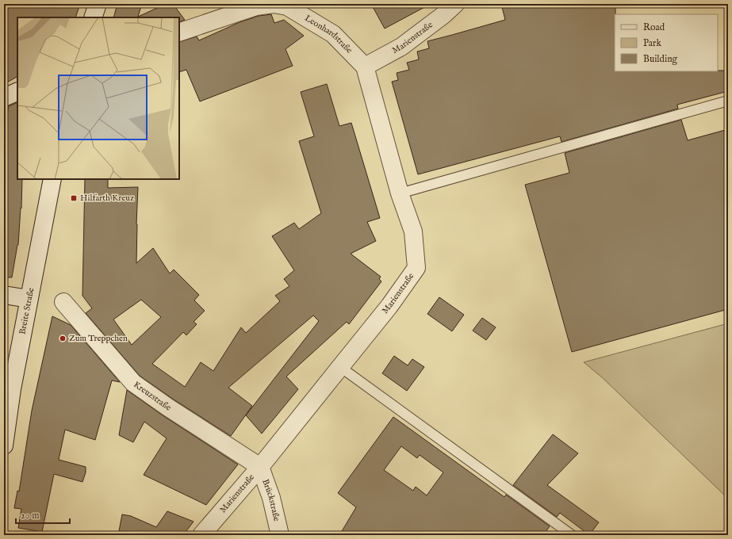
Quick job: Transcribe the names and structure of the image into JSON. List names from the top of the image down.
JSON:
{
  "streets": {
    "street": [
      "Leonhardstraße",
      "Marienstraße",
      "Breite Straße",
      "Kreuzstraße",
      "Brückstraße"
    ]
  },
  "crossings": [
    ["Leonhardstraße", "Marienstraße"],
    ["Marienstraße", "Kreuzstraße"],
    ["Marienstraße", "Brückstraße"],
    ["Kreuzstraße", "Brückstraße"]
  ],
  "places": {
    "transit": ["Hilfarth Kreuz"],
    "other": ["Zum Treppchen"]
  },
  "legend": ["Road", "Park", "Building"],
  "scale_bar": "20 m"
}
